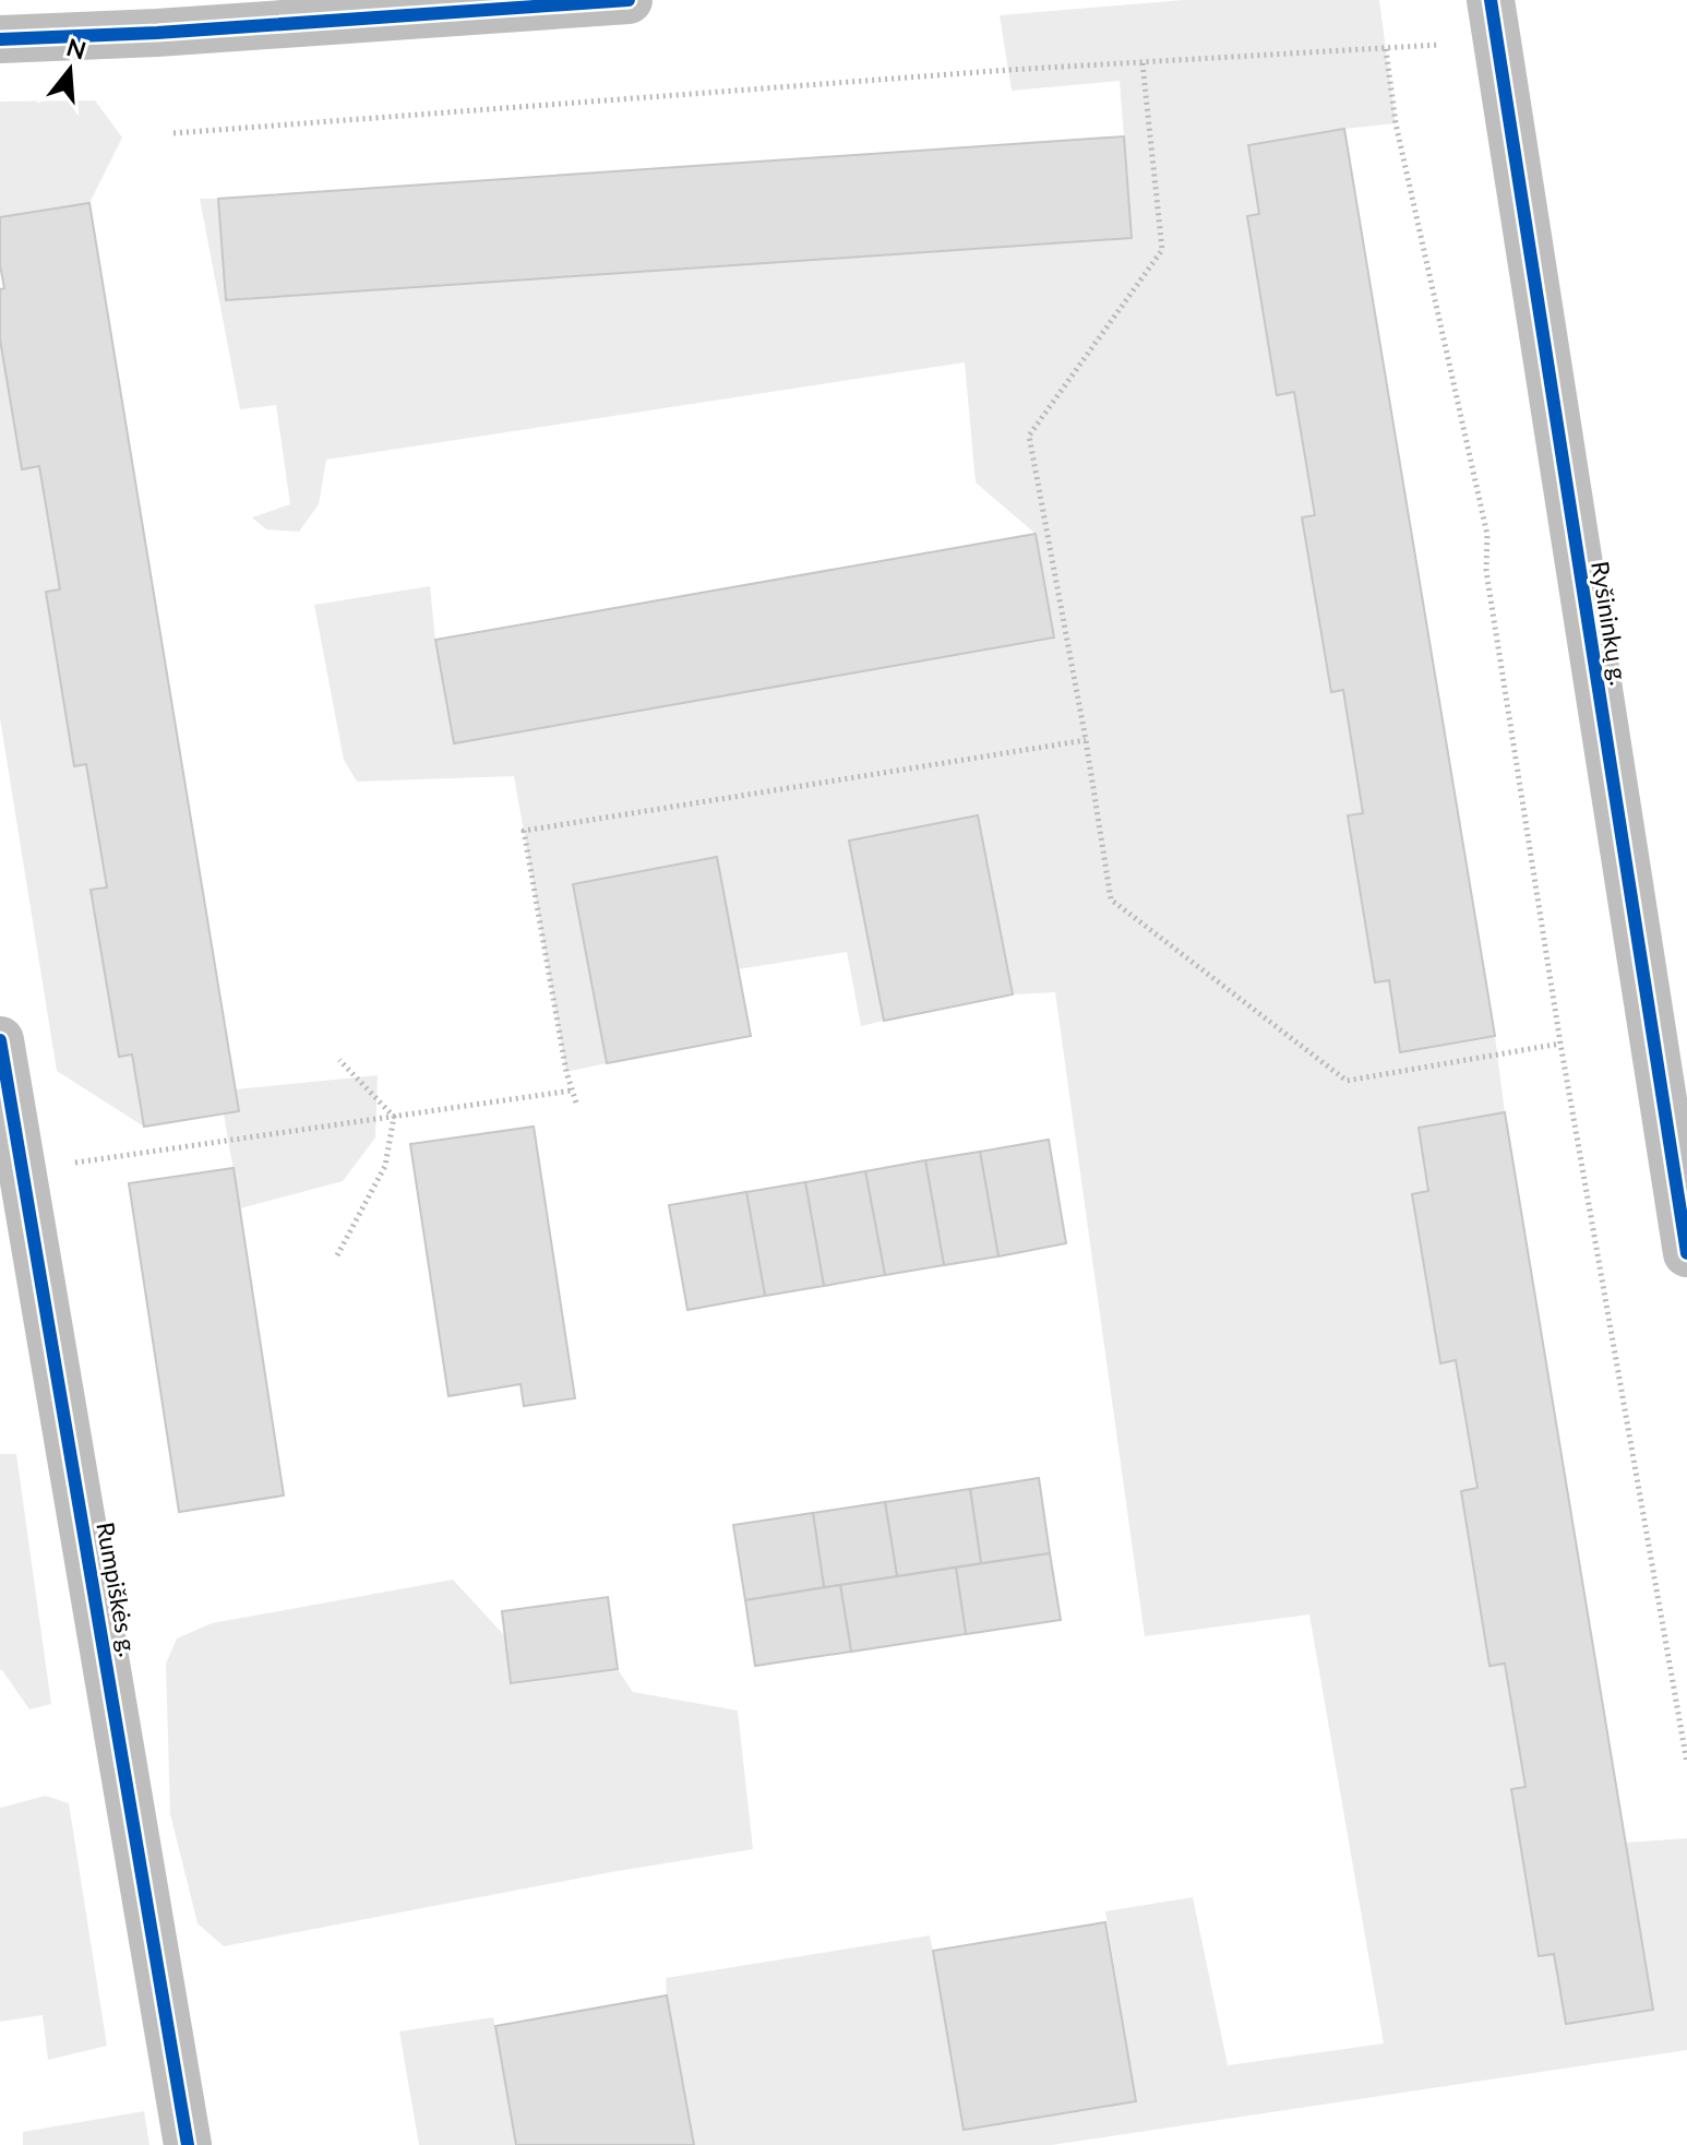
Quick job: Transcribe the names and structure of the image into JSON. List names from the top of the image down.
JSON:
{
  "streets": {
    "street": ["Ryšininkų g.", "Rumpiškės g."]
  },
  "north": "top"
}
